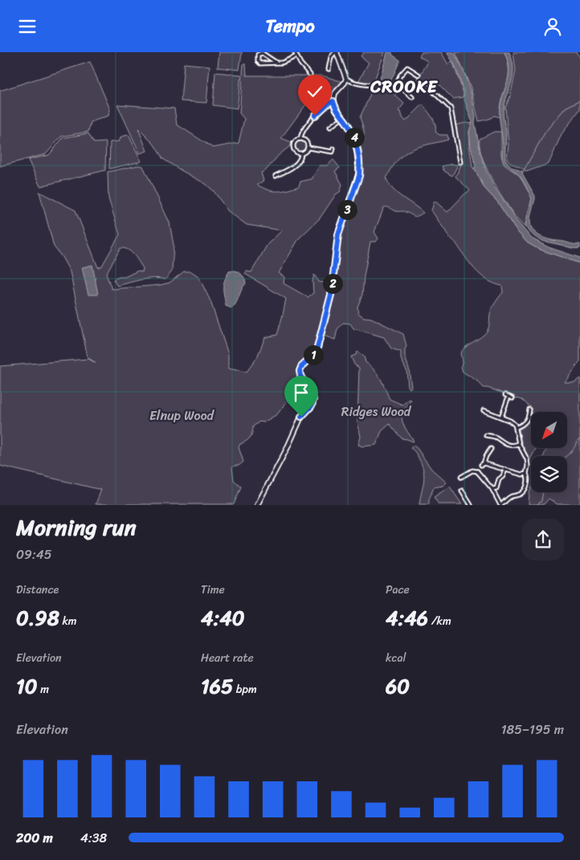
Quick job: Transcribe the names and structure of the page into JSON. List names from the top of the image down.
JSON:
{
  "districts": ["CROOKE"],
  "parks": ["Ridges Wood", "Elnup Wood"],
  "north": "bottom left",
  "page": {
    "header": "Tempo",
    "pins": [
      "4",
      "3",
      "2",
      "1"
    ],
    "heading": ["Morning run", "09:45"],
    "stats": [
      ["Distance", "0.98 km"],
      ["Time", "4:40"],
      ["Pace", "4:46 /km"],
      ["Elevation", "10 m"],
      ["Heart rate", "165 bpm"],
      ["kcal", "60"]
    ],
    "chart": ["Elevation", "185–195 m"],
    "list": [
      {
        "name": "200 m",
        "note": "4:38"
      }
    ]
  }
}
